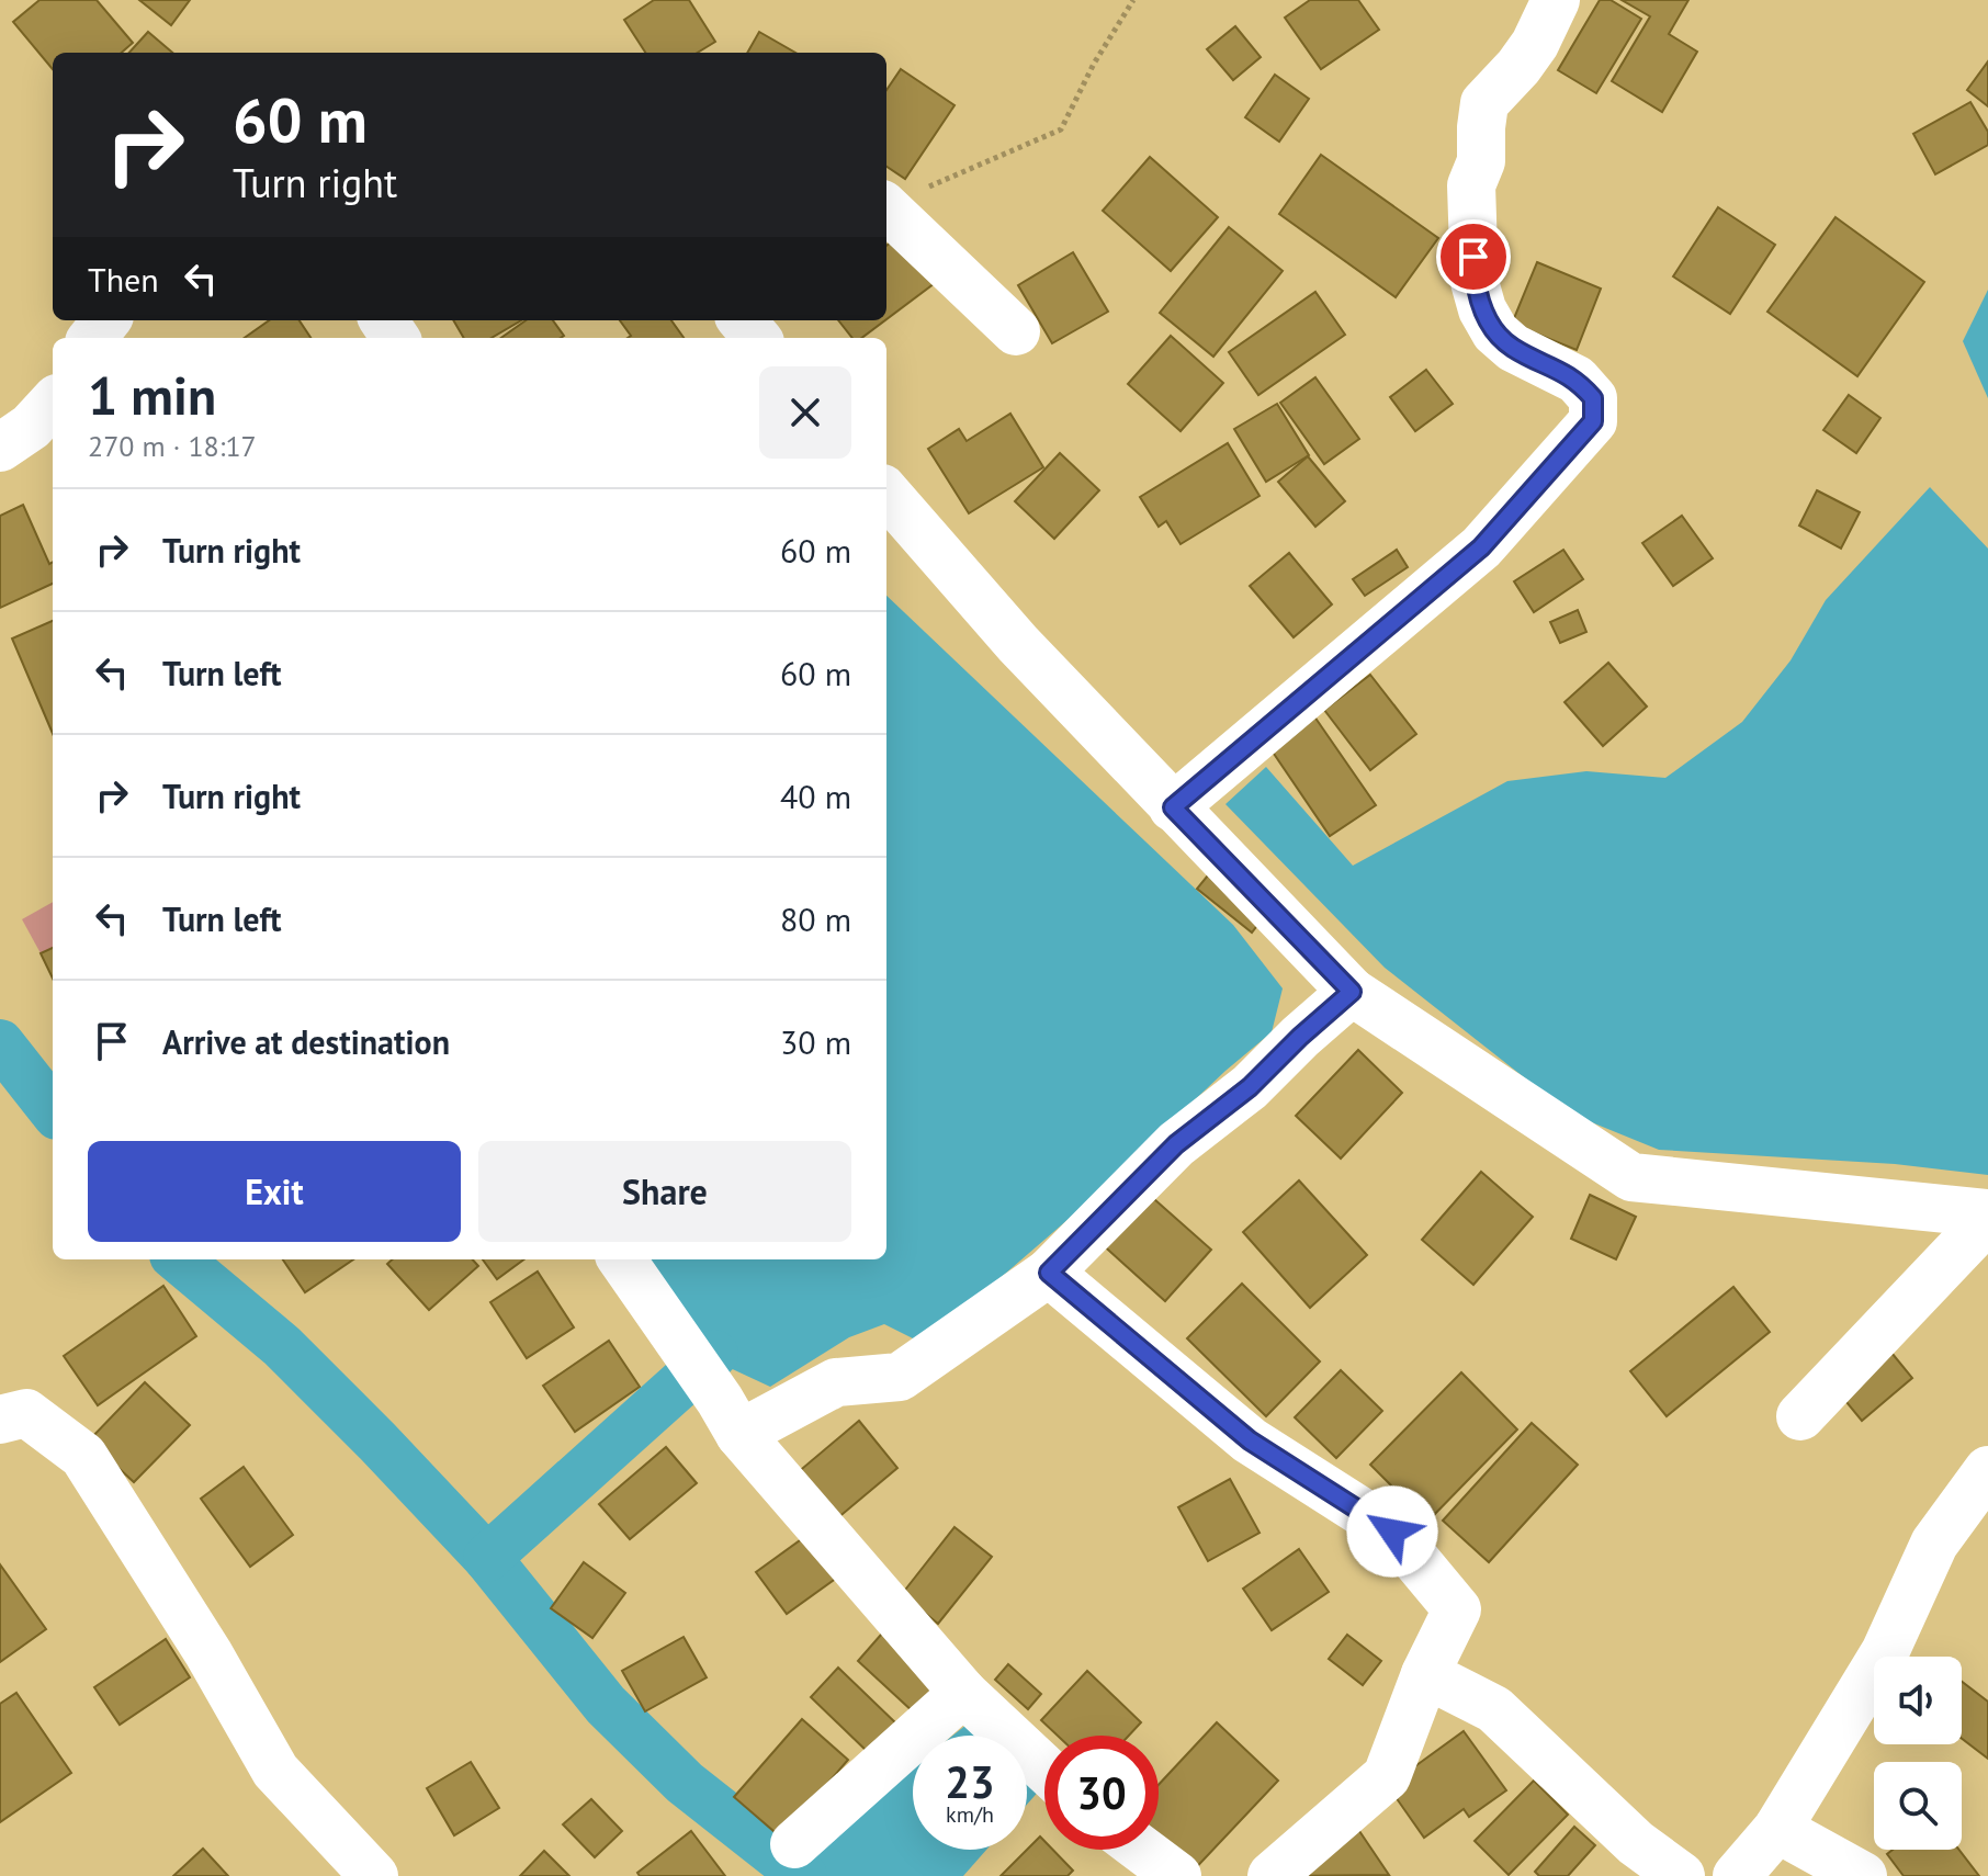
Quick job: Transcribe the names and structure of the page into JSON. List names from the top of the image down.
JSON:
{
  "page": {
    "turn": ["60 m", "Turn right"],
    "then": "Then",
    "heading": ["1 min", "270 m · 18:17"],
    "list": [
      {
        "name": "Turn right",
        "value": "60 m"
      },
      {
        "name": "Turn left",
        "value": "60 m"
      },
      {
        "name": "Turn right",
        "value": "40 m"
      },
      {
        "name": "Turn left",
        "value": "80 m"
      },
      {
        "name": "Arrive at destination",
        "value": "30 m"
      }
    ],
    "buttons": ["Exit", "Share"],
    "speed": "23 km/h",
    "limit": "30"
  }
}
